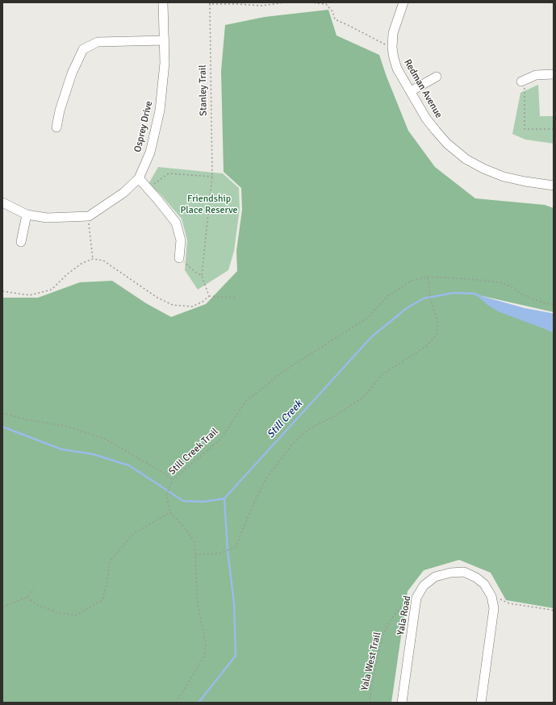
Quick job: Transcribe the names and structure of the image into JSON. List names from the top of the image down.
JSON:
{
  "streets": {
    "street": ["Redman Avenue", "Osprey Drive", "Yala Road"],
    "path": ["Stanley Trail", "Still Creek Trail", "Yala West Trail"]
  },
  "crossings": [
    ["Yala Road", "Yala West Trail"]
  ],
  "water": ["Still Creek"],
  "parks": ["Friendship Place Reserve"]
}
